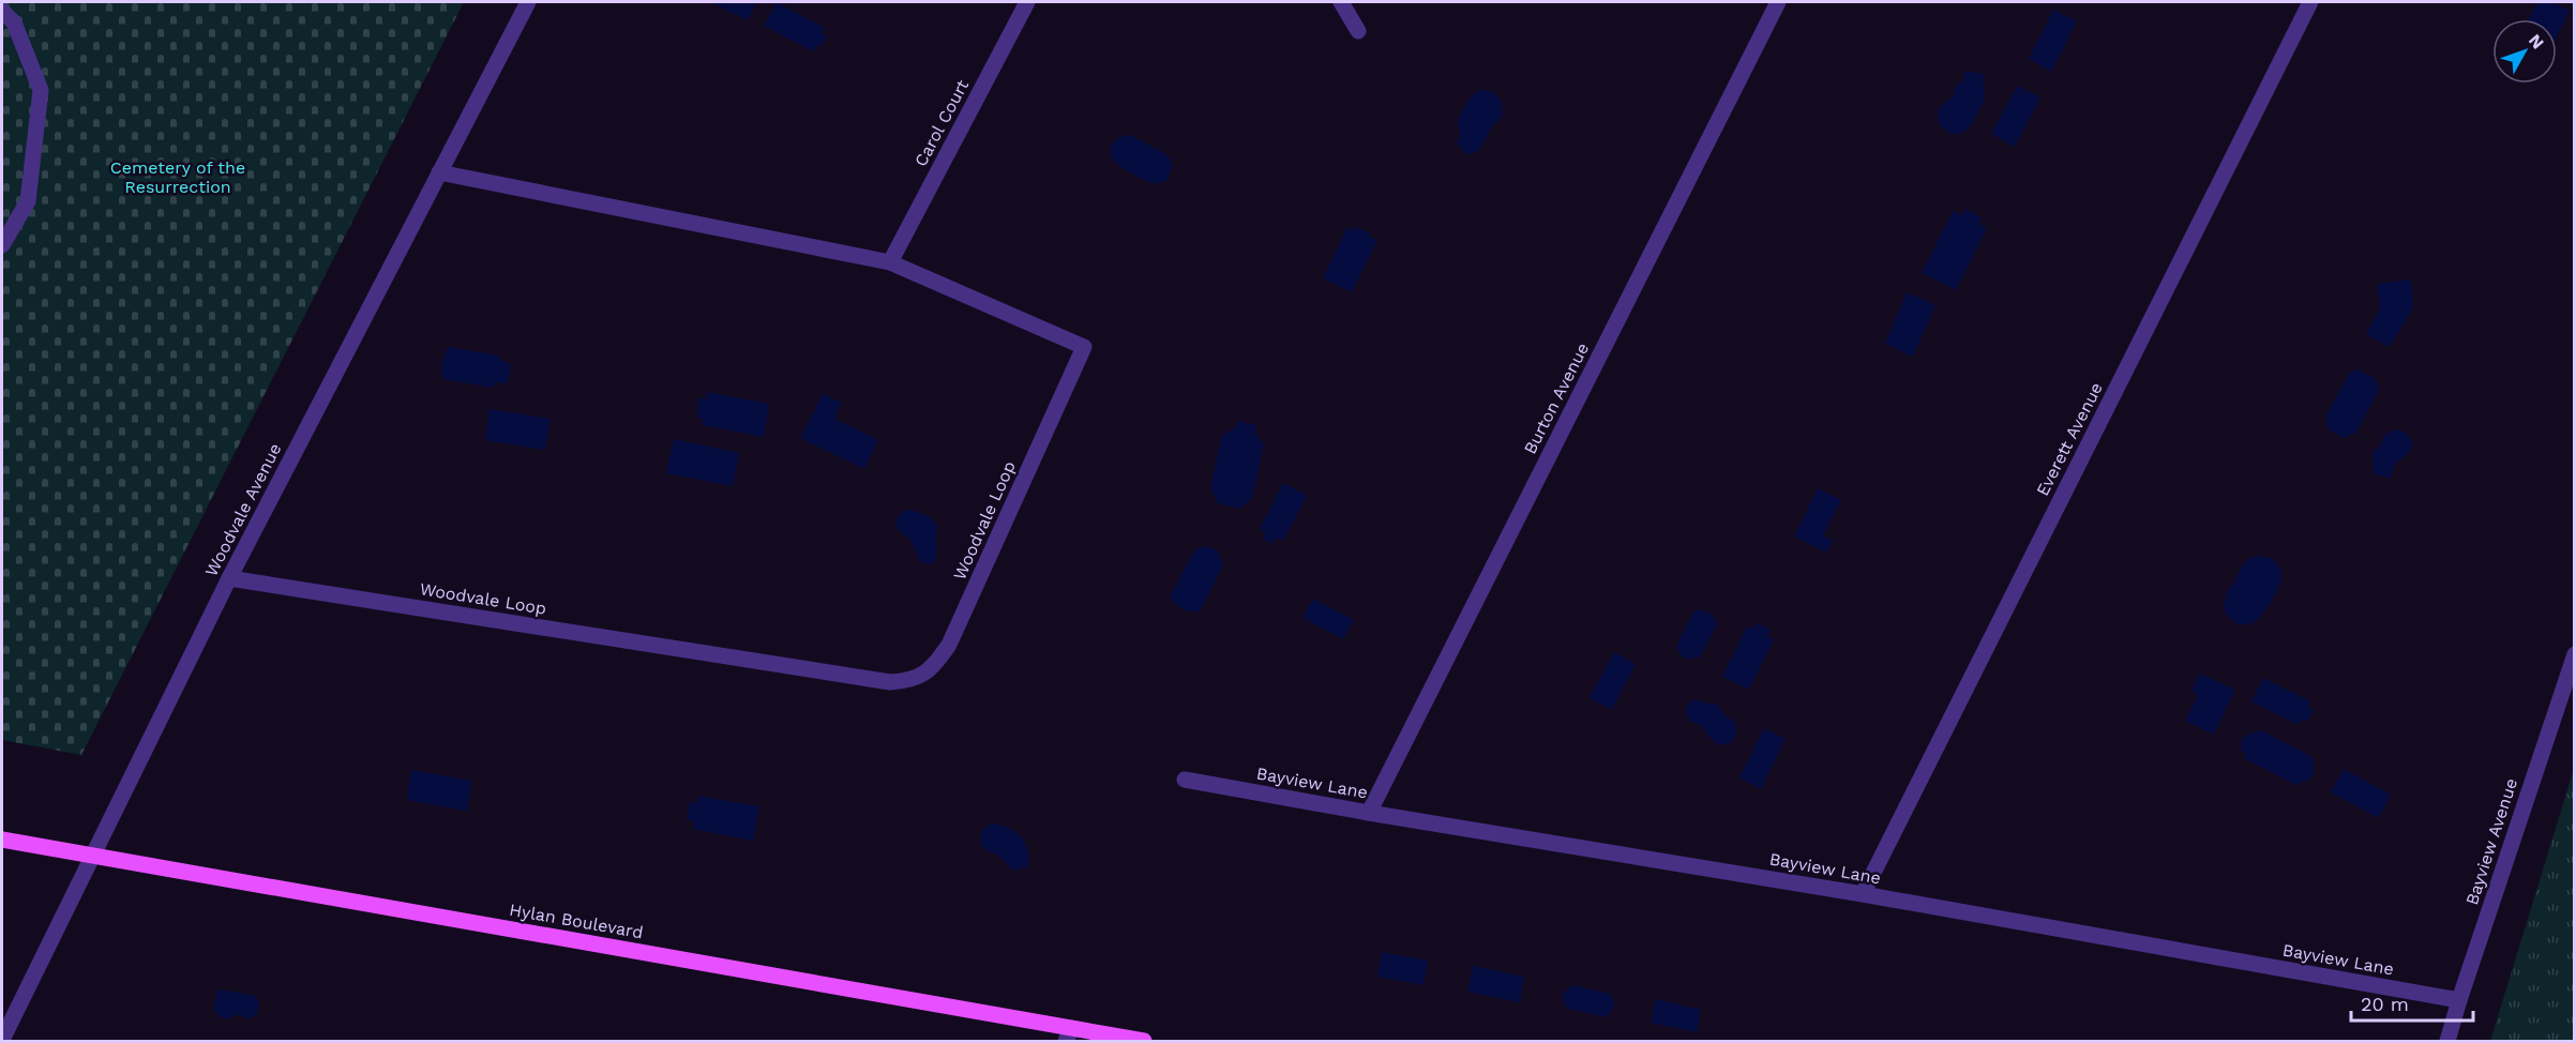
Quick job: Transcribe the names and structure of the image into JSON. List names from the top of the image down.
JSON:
{
  "streets": {
    "main road": ["Hylan Boulevard"],
    "street": [
      "Carol Court",
      "Burton Avenue",
      "Everett Avenue",
      "Woodvale Avenue",
      "Woodvale Loop",
      "Bayview Lane",
      "Bayview Avenue"
    ]
  },
  "crossings": [
    ["Carol Court", "Woodvale Loop"],
    ["Burton Avenue", "Bayview Lane"],
    ["Everett Avenue", "Bayview Lane"],
    ["Woodvale Avenue", "Woodvale Loop"],
    ["Woodvale Avenue", "Hylan Boulevard"],
    ["Bayview Lane", "Bayview Avenue"]
  ],
  "parks": ["Cemetery of the Resurrection"],
  "scale_bar": "20 m",
  "north": "top right"
}
